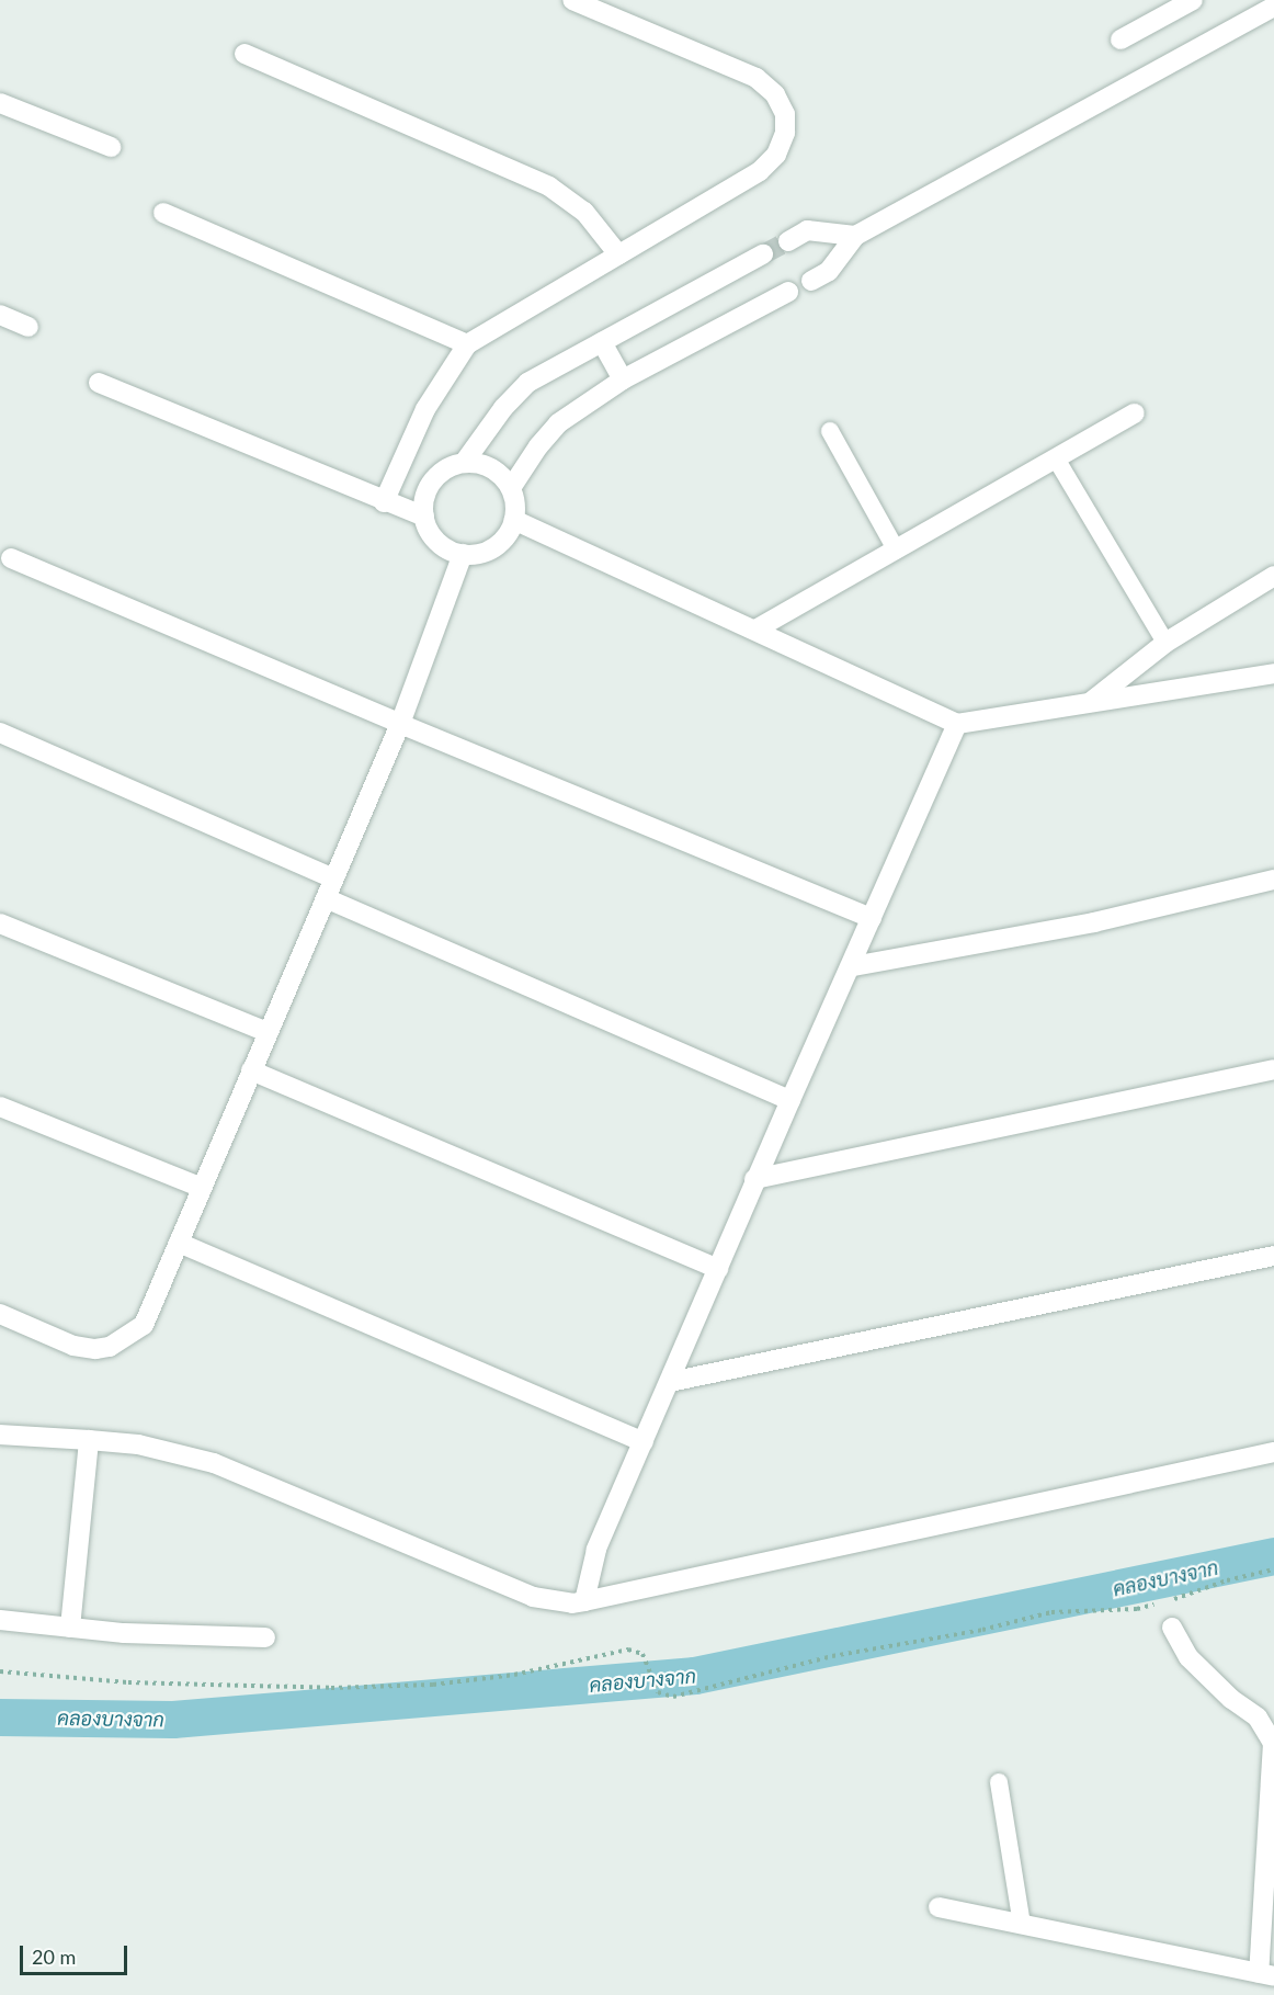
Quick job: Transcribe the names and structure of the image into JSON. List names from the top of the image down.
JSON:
{
  "water": ["คลองบางจาก"],
  "scale_bar": "20 m"
}
